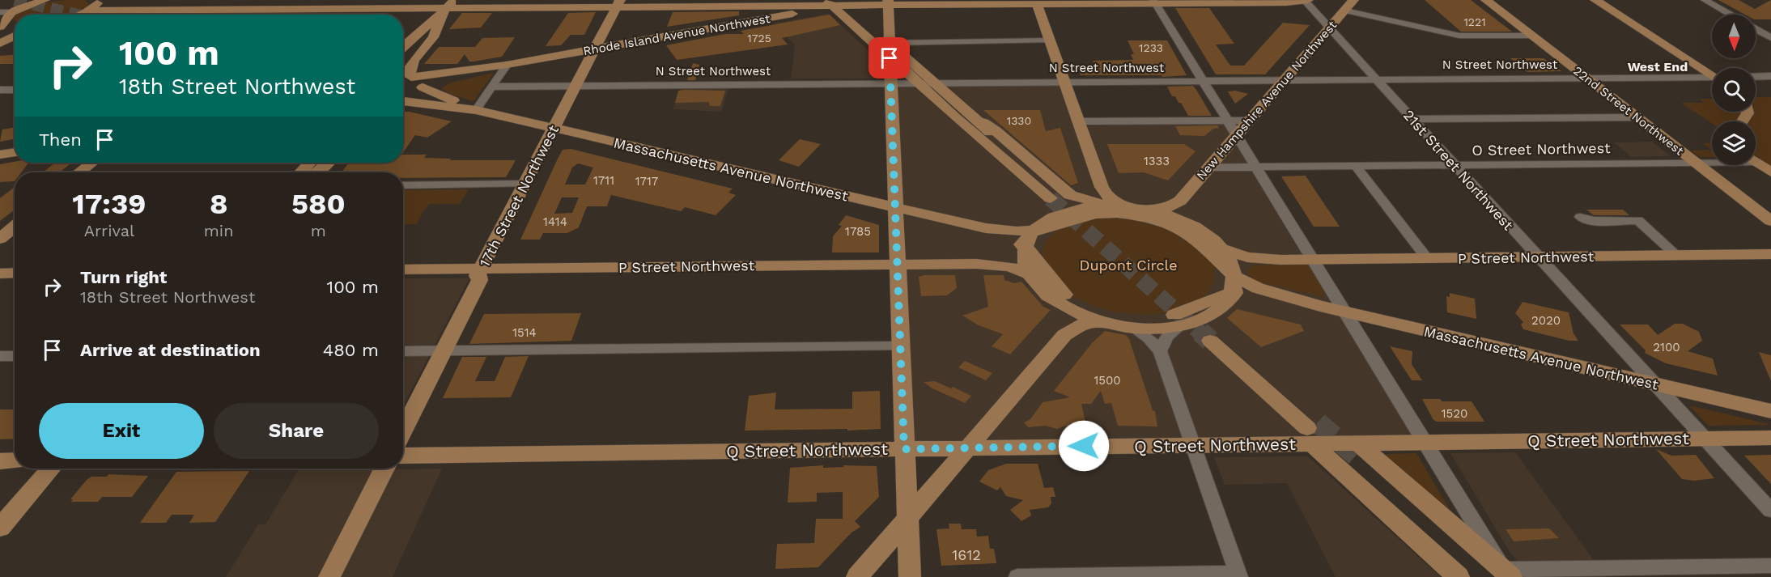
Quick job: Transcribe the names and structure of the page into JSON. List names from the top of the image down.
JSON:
{
  "streets": {
    "main road": [
      "Rhode Island Avenue Northwest",
      "New Hampshire Avenue Northwest",
      "22nd Street Northwest",
      "Massachusetts Avenue Northwest",
      "17th Street Northwest",
      "P Street Northwest",
      "Q Street Northwest"
    ],
    "street": ["N Street Northwest", "O Street Northwest", "21st Street Northwest"]
  },
  "crossings": [
    ["Rhode Island Avenue Northwest", "Massachusetts Avenue Northwest"],
    ["Rhode Island Avenue Northwest", "17th Street Northwest"],
    ["N Street Northwest", "New Hampshire Avenue Northwest"],
    ["N Street Northwest", "22nd Street Northwest"],
    ["N Street Northwest", "21st Street Northwest"],
    ["N Street Northwest", "17th Street Northwest"],
    ["New Hampshire Avenue Northwest", "O Street Northwest"],
    ["New Hampshire Avenue Northwest", "21st Street Northwest"],
    ["22nd Street Northwest", "O Street Northwest"],
    ["O Street Northwest", "21st Street Northwest"],
    ["Massachusetts Avenue Northwest", "21st Street Northwest"],
    ["Massachusetts Avenue Northwest", "17th Street Northwest"],
    ["Massachusetts Avenue Northwest", "P Street Northwest"],
    ["21st Street Northwest", "P Street Northwest"],
    ["21st Street Northwest", "Q Street Northwest"],
    ["17th Street Northwest", "P Street Northwest"]
  ],
  "districts": ["West End"],
  "parks": ["Dupont Circle"],
  "house_numbers": [
    "1221",
    "1725",
    "1233",
    "1330",
    "1333",
    "1711",
    "1717",
    "1414",
    "1785",
    "2020",
    "1514",
    "2100",
    "1500",
    "1520",
    "1612"
  ],
  "north": "bottom",
  "page": {
    "turn": ["100 m", "18th Street Northwest"],
    "then": "Then",
    "eta": [
      "17:39",
      "Arrival",
      "8",
      "min",
      "580",
      "m"
    ],
    "list": [
      {
        "name": "Turn right",
        "note": "18th Street Northwest",
        "value": "100 m"
      },
      {
        "name": "Arrive at destination",
        "value": "480 m"
      }
    ],
    "buttons": ["Exit", "Share"]
  }
}
